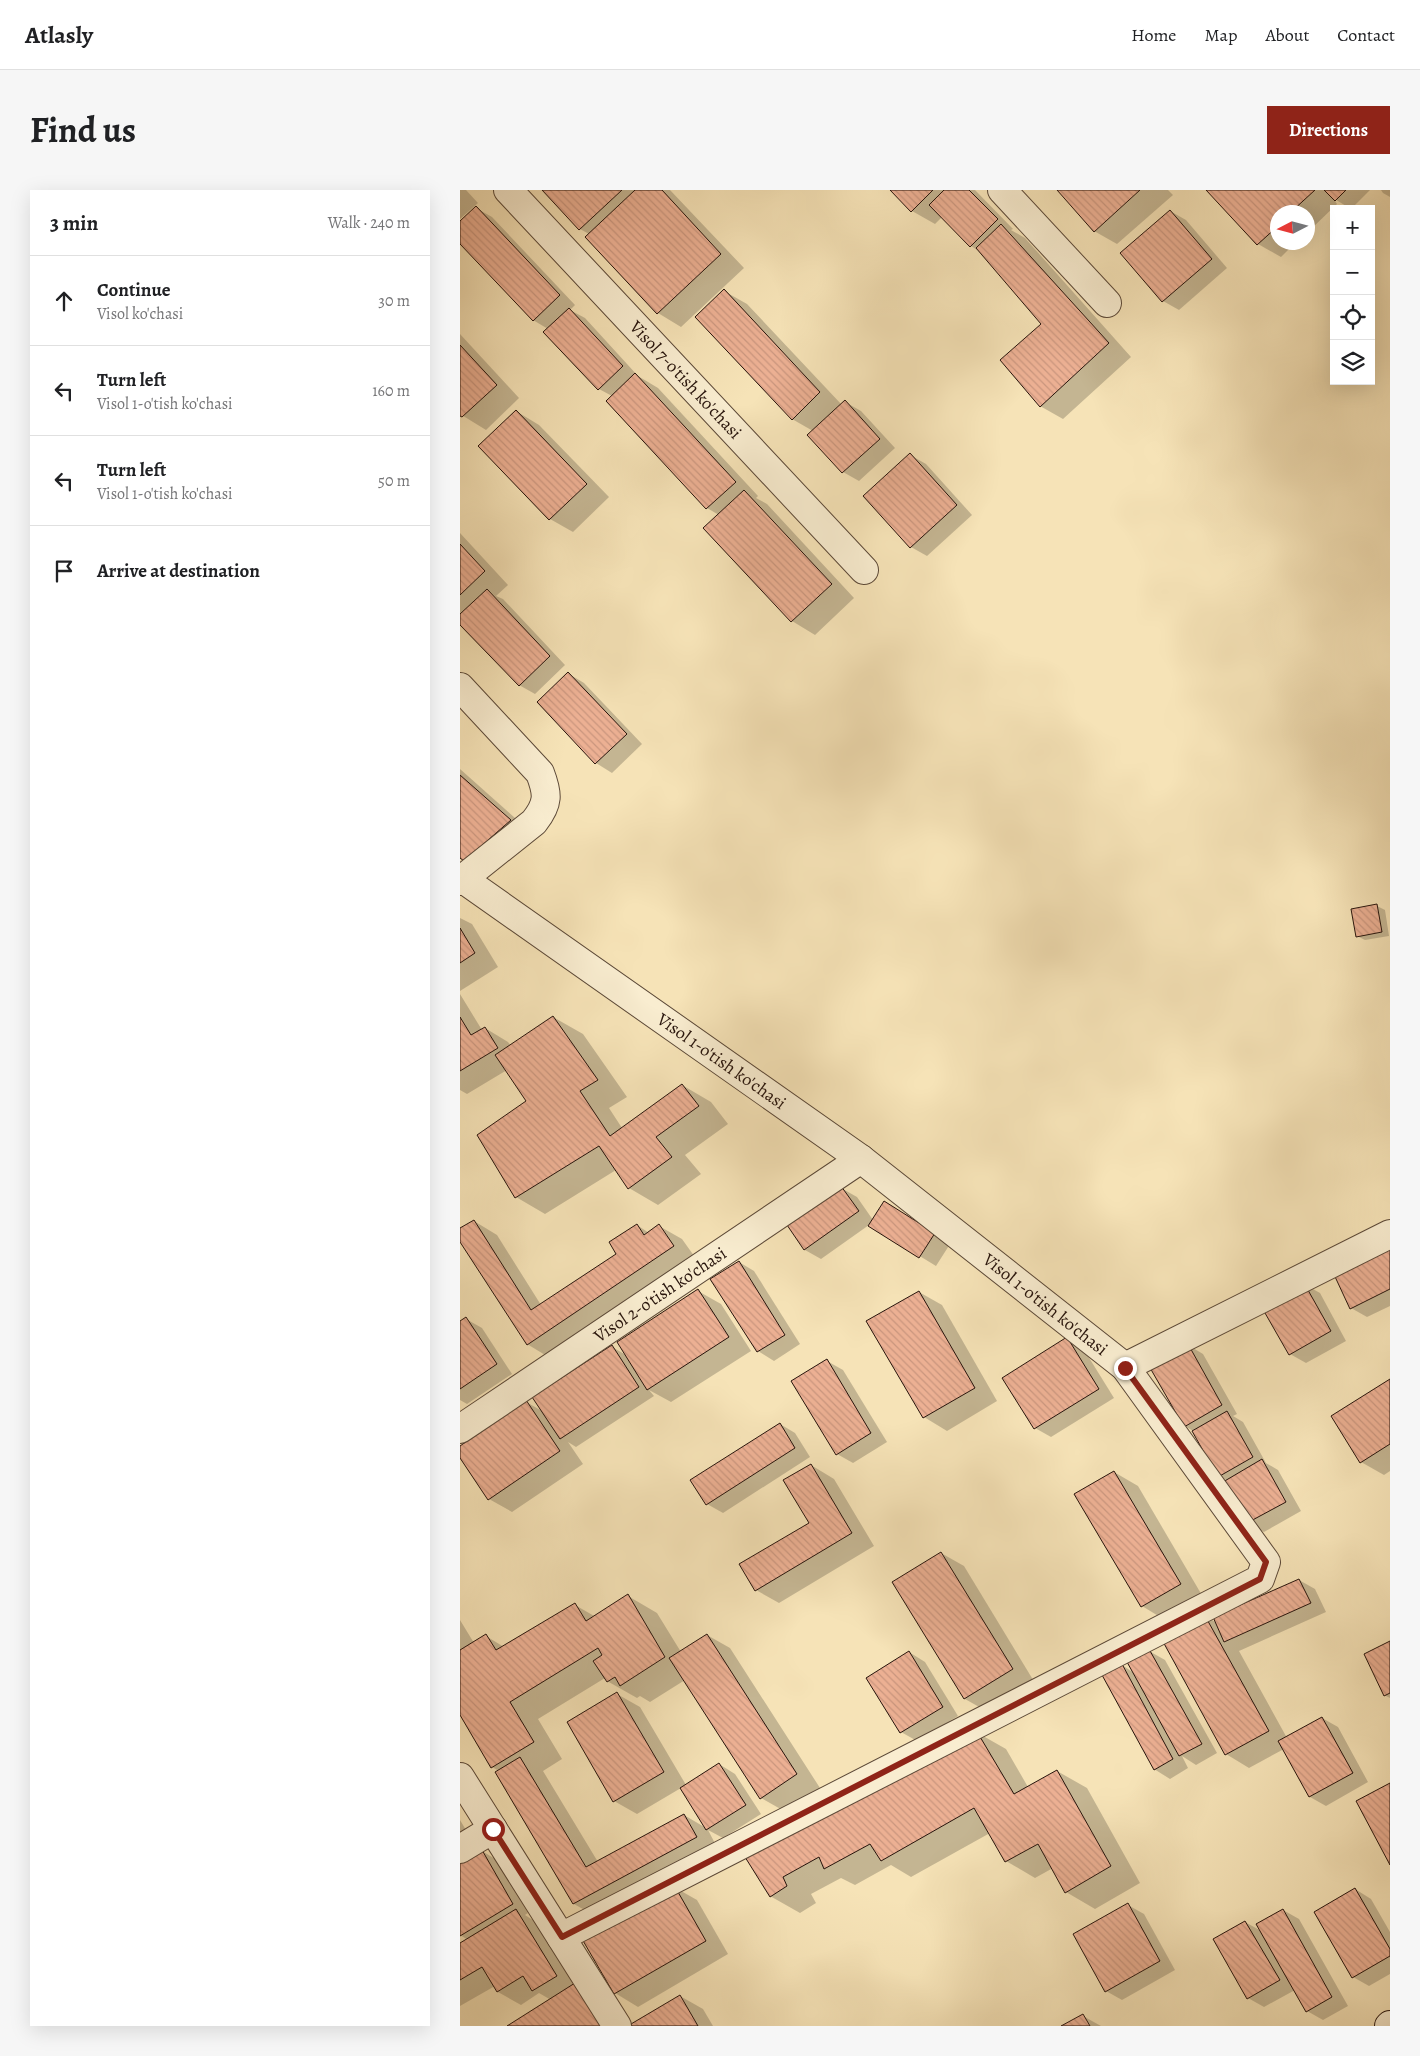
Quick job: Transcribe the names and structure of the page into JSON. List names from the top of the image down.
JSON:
{
  "streets": {
    "street": ["Visol 7-o'tish ko'chasi", "Visol 1-o'tish ko'chasi", "Visol 2-o'tish ko'chasi"]
  },
  "crossings": [
    ["Visol 1-o'tish ko'chasi", "Visol 2-o'tish ko'chasi"]
  ],
  "north": "left",
  "page": {
    "header": "Atlasly",
    "nav": [
      "Home",
      "Map",
      "About",
      "Contact"
    ],
    "title": "Find us",
    "buttons": "Directions",
    "heading": ["3 min", "Walk · 240 m"],
    "map_buttons": ["+", "−"],
    "list": [
      ["Continue", "Visol ko'chasi", "30 m"],
      ["Turn left", "Visol 1-o'tish ko'chasi", "160 m"],
      ["Turn left", "Visol 1-o'tish ko'chasi", "50 m"],
      "Arrive at destination"
    ]
  }
}
